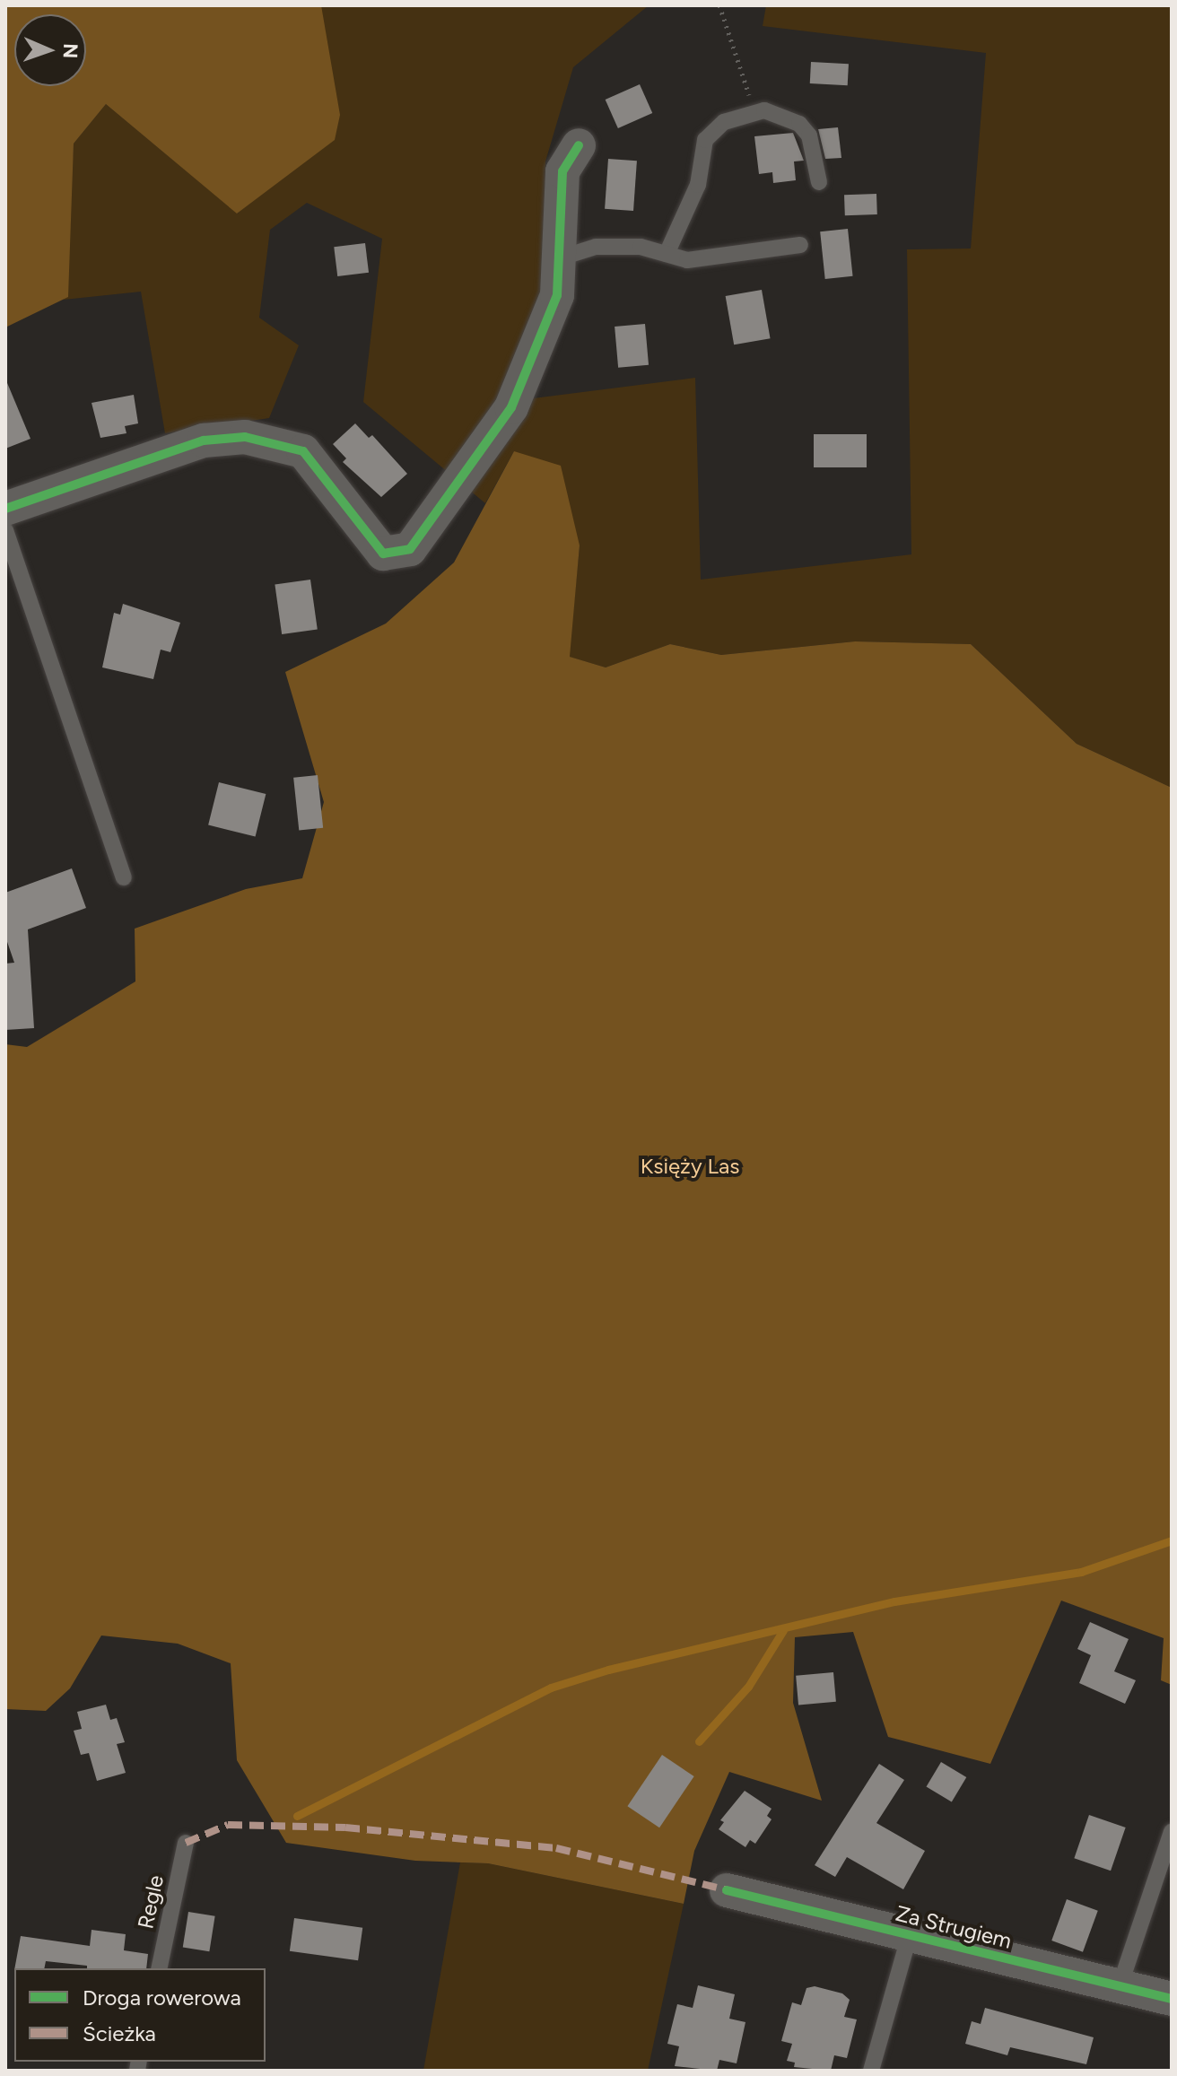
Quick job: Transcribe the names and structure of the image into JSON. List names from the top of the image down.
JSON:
{
  "streets": {
    "street": ["Za Strugiem"],
    "lane": ["Regle"]
  },
  "parks": ["Księży Las"],
  "legend": ["Droga rowerowa", "Ścieżka"],
  "north": "right"
}
